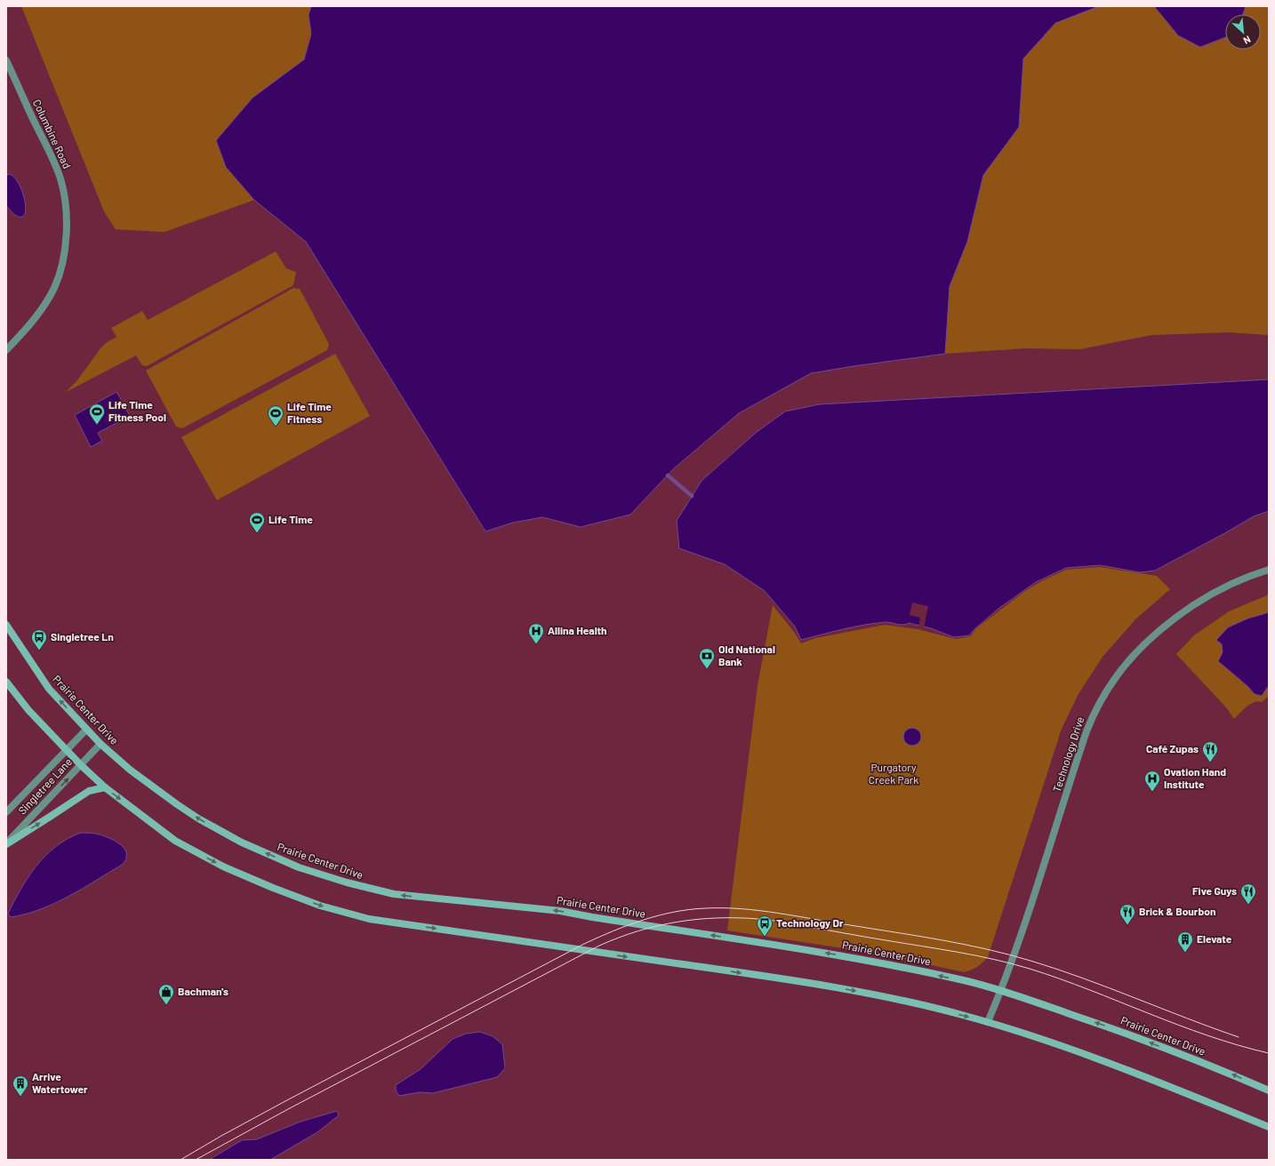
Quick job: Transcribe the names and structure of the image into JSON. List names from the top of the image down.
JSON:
{
  "streets": {
    "main road": ["Prairie Center Drive"],
    "street": ["Columbine Road", "Technology Drive", "Singletree Lane"]
  },
  "crossings": [
    ["Prairie Center Drive", "Technology Drive"],
    ["Prairie Center Drive", "Singletree Lane"]
  ],
  "parks": ["Purgatory Creek Park"],
  "places": {
    "sports": ["Life Time Fitness Pool", "Life Time Fitness", "Life Time"],
    "hospital": ["Allina Health", "Ovation Hand Institute"],
    "bus stop": ["Singletree Ln", "Technology Dr"],
    "bank": ["Old National Bank"],
    "restaurant": ["Café Zupas", "Five Guys", "Brick & Bourbon"],
    "building": ["Elevate", "Arrive Watertower"],
    "shop": ["Bachman's"]
  },
  "north": "bottom right"
}
